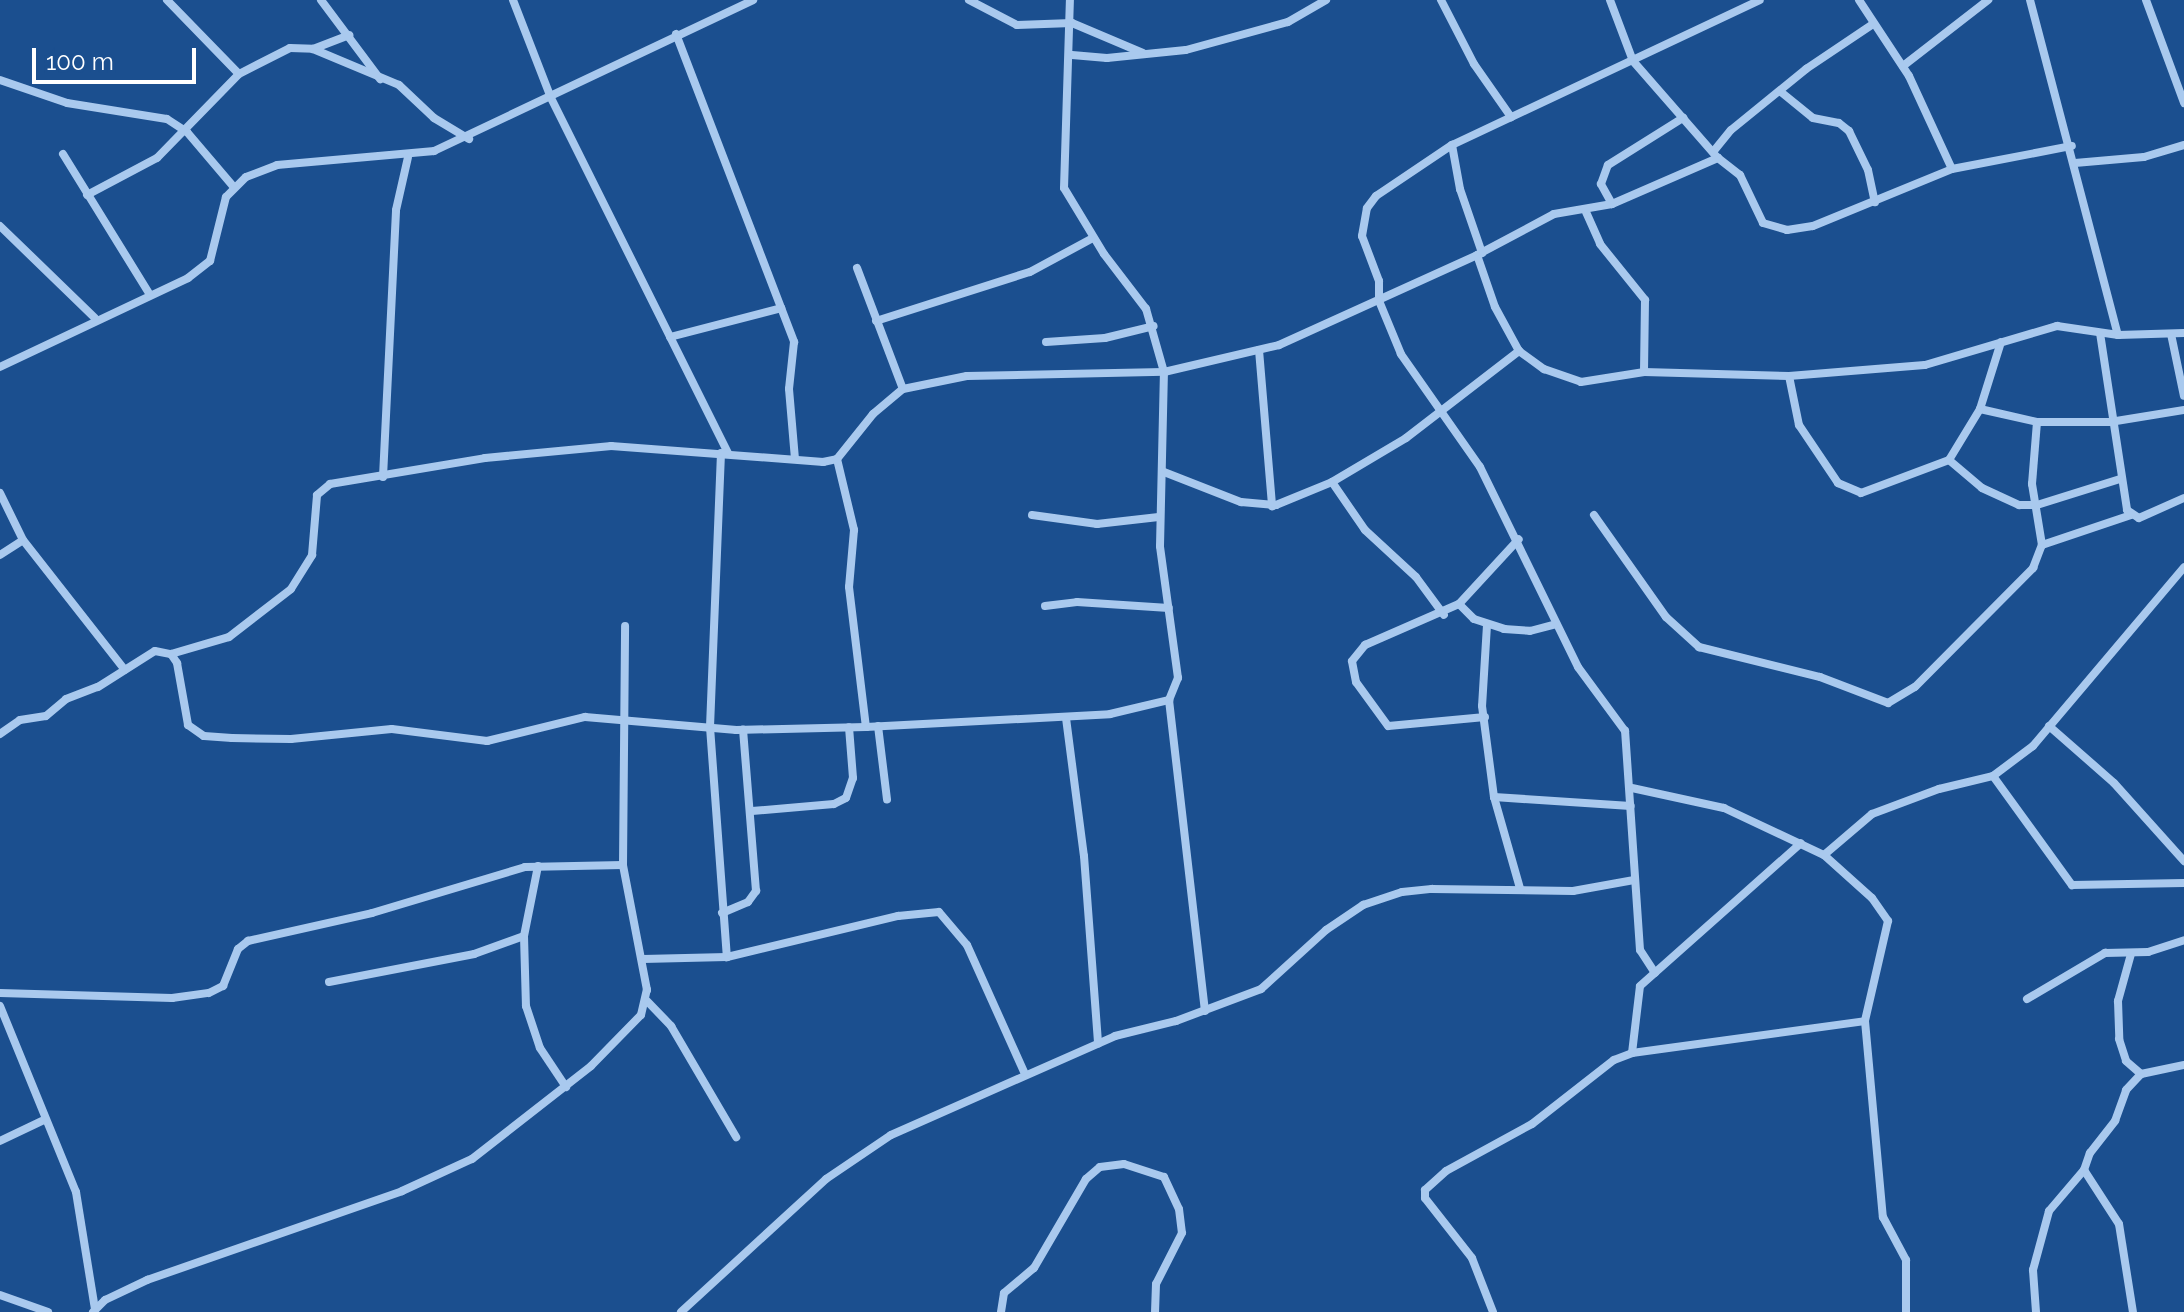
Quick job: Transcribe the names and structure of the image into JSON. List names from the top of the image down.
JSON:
{
  "scale_bar": "100 m"
}
